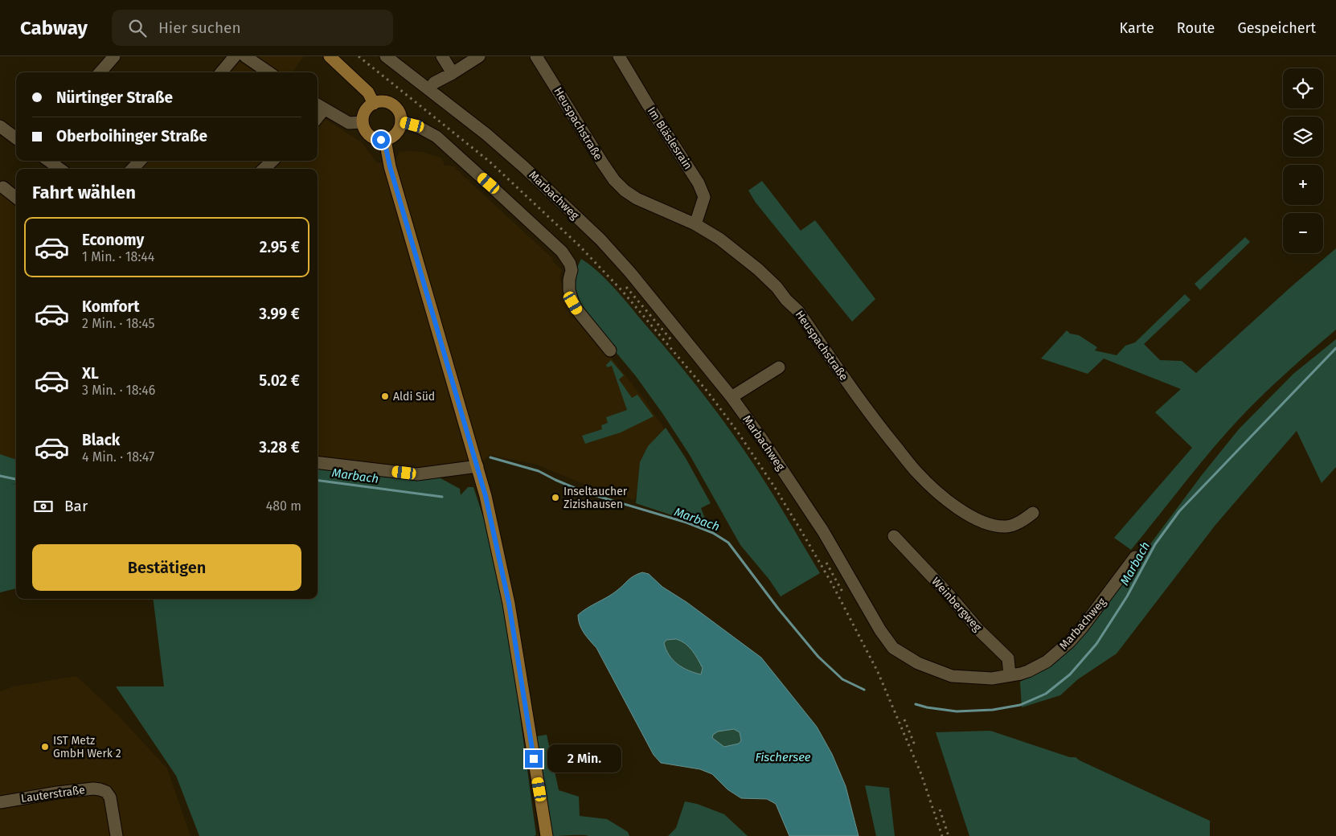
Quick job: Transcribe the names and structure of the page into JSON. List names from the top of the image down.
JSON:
{
  "streets": {
    "street": [
      "Heuspachstraße",
      "Im Bläslesrain",
      "Marbachweg",
      "Weinbergweg",
      "Lauterstraße"
    ]
  },
  "crossings": [
    ["Heuspachstraße", "Im Bläslesrain"],
    ["Marbachweg", "Weinbergweg"]
  ],
  "water": ["Marbach", "Fischersee"],
  "places": ["Aldi Süd", "Inseltaucher Zizishausen", "IST Metz GmbH Werk 2"],
  "page": {
    "header": "Cabway",
    "search": "Hier suchen",
    "nav": ["Karte", "Route", "Gespeichert"],
    "map_buttons": ["+", "−"],
    "banner": ["Nürtinger Straße", "Oberboihinger Straße"],
    "heading": "Fahrt wählen",
    "list": [
      {
        "name": "Economy",
        "note": "1 Min. · 18:44",
        "value": "2.95 €"
      },
      {
        "name": "Komfort",
        "note": "2 Min. · 18:45",
        "value": "3.99 €"
      },
      {
        "name": "XL",
        "note": "3 Min. · 18:46",
        "value": "5.02 €"
      },
      {
        "name": "Black",
        "note": "4 Min. · 18:47",
        "value": "3.28 €"
      }
    ],
    "pay": ["Bar", "480 m"],
    "buttons": "Bestätigen",
    "bubble": "2 Min."
  }
}
